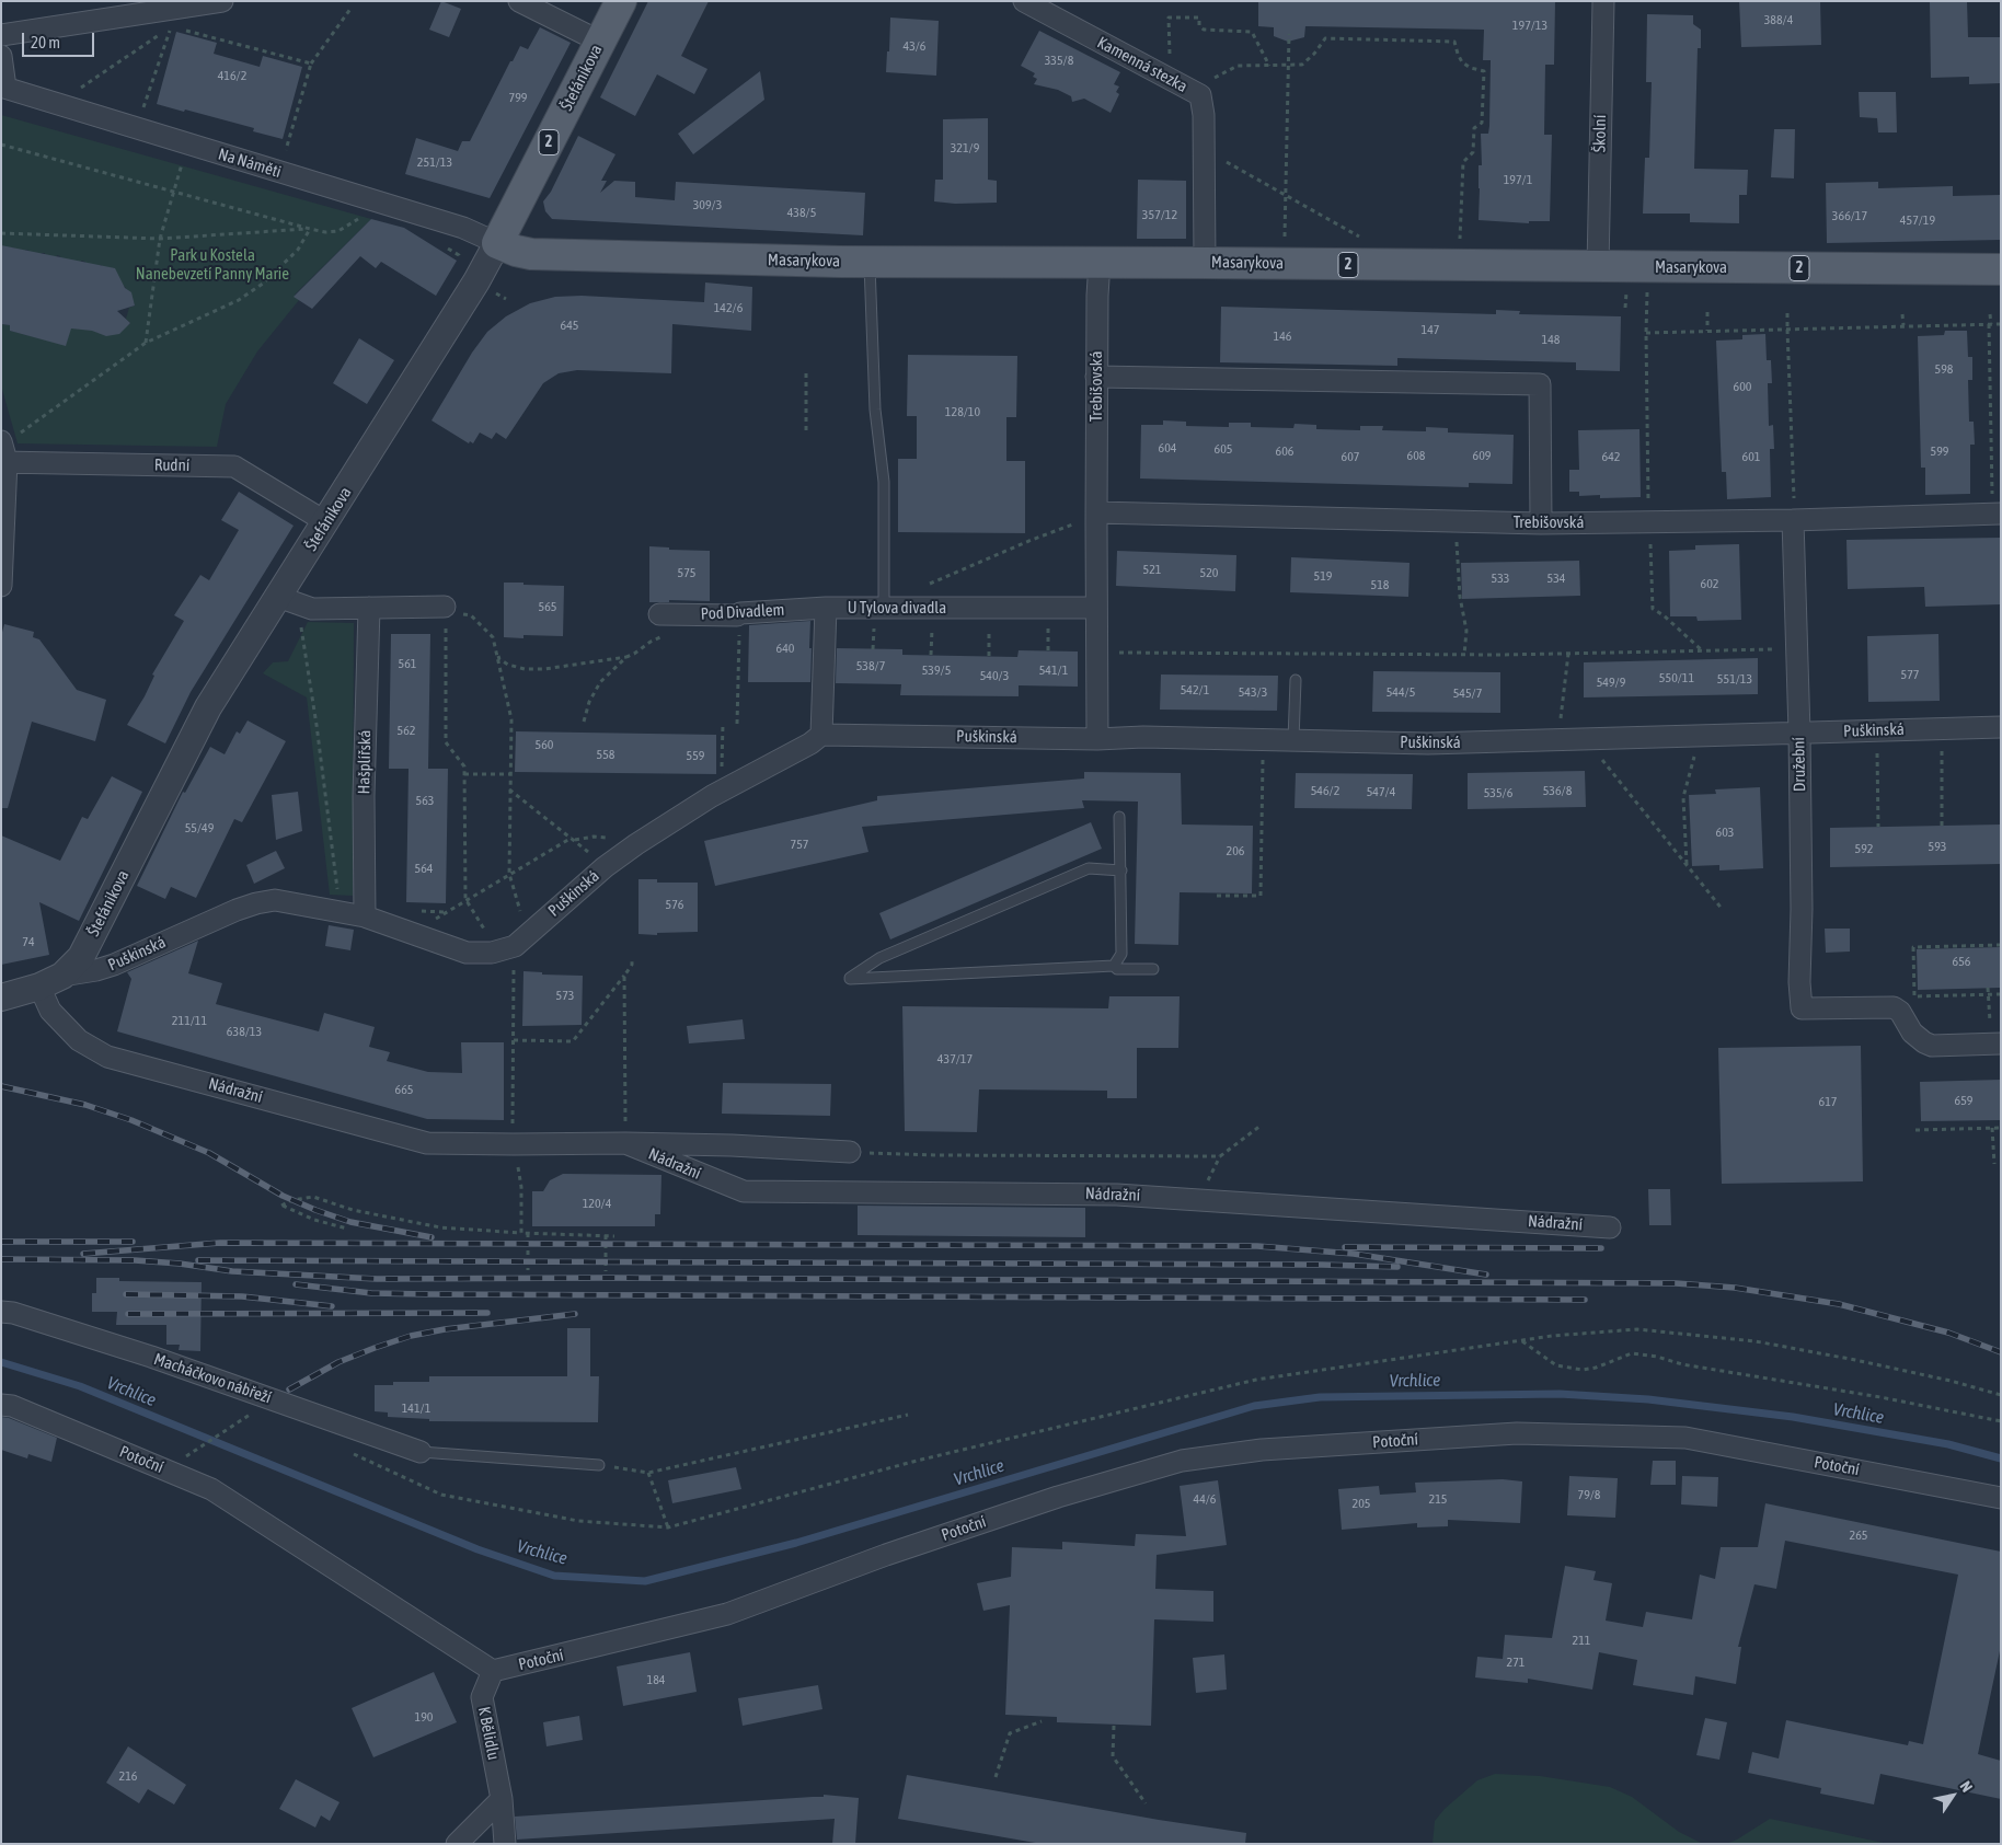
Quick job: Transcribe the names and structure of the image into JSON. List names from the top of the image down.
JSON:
{
  "streets": {
    "main road": ["Štefánikova", "2", "Masarykova"],
    "street": [
      "Kamenná stezka",
      "Školní",
      "Na Náměti",
      "Trebišovská",
      "Rudní",
      "U Tylova divadla",
      "Pod Divadlem",
      "Puškinská",
      "Hašplířská",
      "Družební",
      "Nádražní",
      "Macháčkovo nábřeží",
      "Potoční",
      "K Bělidlu"
    ]
  },
  "crossings": [
    ["Kamenná stezka", "Masarykova"],
    ["Štefánikova", "Na Náměti"],
    ["Štefánikova", "Masarykova"],
    ["Štefánikova", "Rudní"],
    ["Štefánikova", "Puškinská"],
    ["Štefánikova", "Nádražní"],
    ["Školní", "Masarykova"],
    ["Na Náměti", "Masarykova"],
    ["Masarykova", "Trebišovská"],
    ["Trebišovská", "U Tylova divadla"],
    ["Trebišovská", "Puškinská"],
    ["Trebišovská", "Družební"],
    ["U Tylova divadla", "Pod Divadlem"],
    ["U Tylova divadla", "Puškinská"],
    ["Puškinská", "Hašplířská"],
    ["Puškinská", "Družební"],
    ["Potoční", "K Bělidlu"]
  ],
  "water": ["Vrchlice"],
  "parks": ["Park u Kostela Nanebevzetí Panny Marie"],
  "house_numbers": [
    "388/4",
    "197/13",
    "43/6",
    "335/8",
    "416/2",
    "799",
    "321/9",
    "251/13",
    "197/1",
    "309/3",
    "438/5",
    "357/12",
    "366/17",
    "457/19",
    "142/6",
    "645",
    "147",
    "146",
    "148",
    "598",
    "600",
    "128/10",
    "604",
    "605",
    "606",
    "599",
    "608",
    "609",
    "607",
    "642",
    "601",
    "521",
    "575",
    "520",
    "519",
    "533",
    "534",
    "602",
    "518",
    "565",
    "640",
    "561",
    "538/7",
    "539/5",
    "541/1",
    "577",
    "540/3",
    "550/11",
    "551/13",
    "549/9",
    "542/1",
    "543/3",
    "544/5",
    "545/7",
    "562",
    "560",
    "558",
    "559",
    "546/2",
    "536/8",
    "547/4",
    "535/6",
    "563",
    "55/49",
    "603",
    "757",
    "593",
    "592",
    "206",
    "564",
    "576",
    "74",
    "656",
    "573",
    "211/11",
    "638/13",
    "437/17",
    "665",
    "659",
    "617",
    "120/4",
    "141/1",
    "79/8",
    "44/6",
    "215",
    "205",
    "265",
    "211",
    "271",
    "184",
    "190",
    "216"
  ],
  "scale_bar": "20 m",
  "north": "top right"
}
